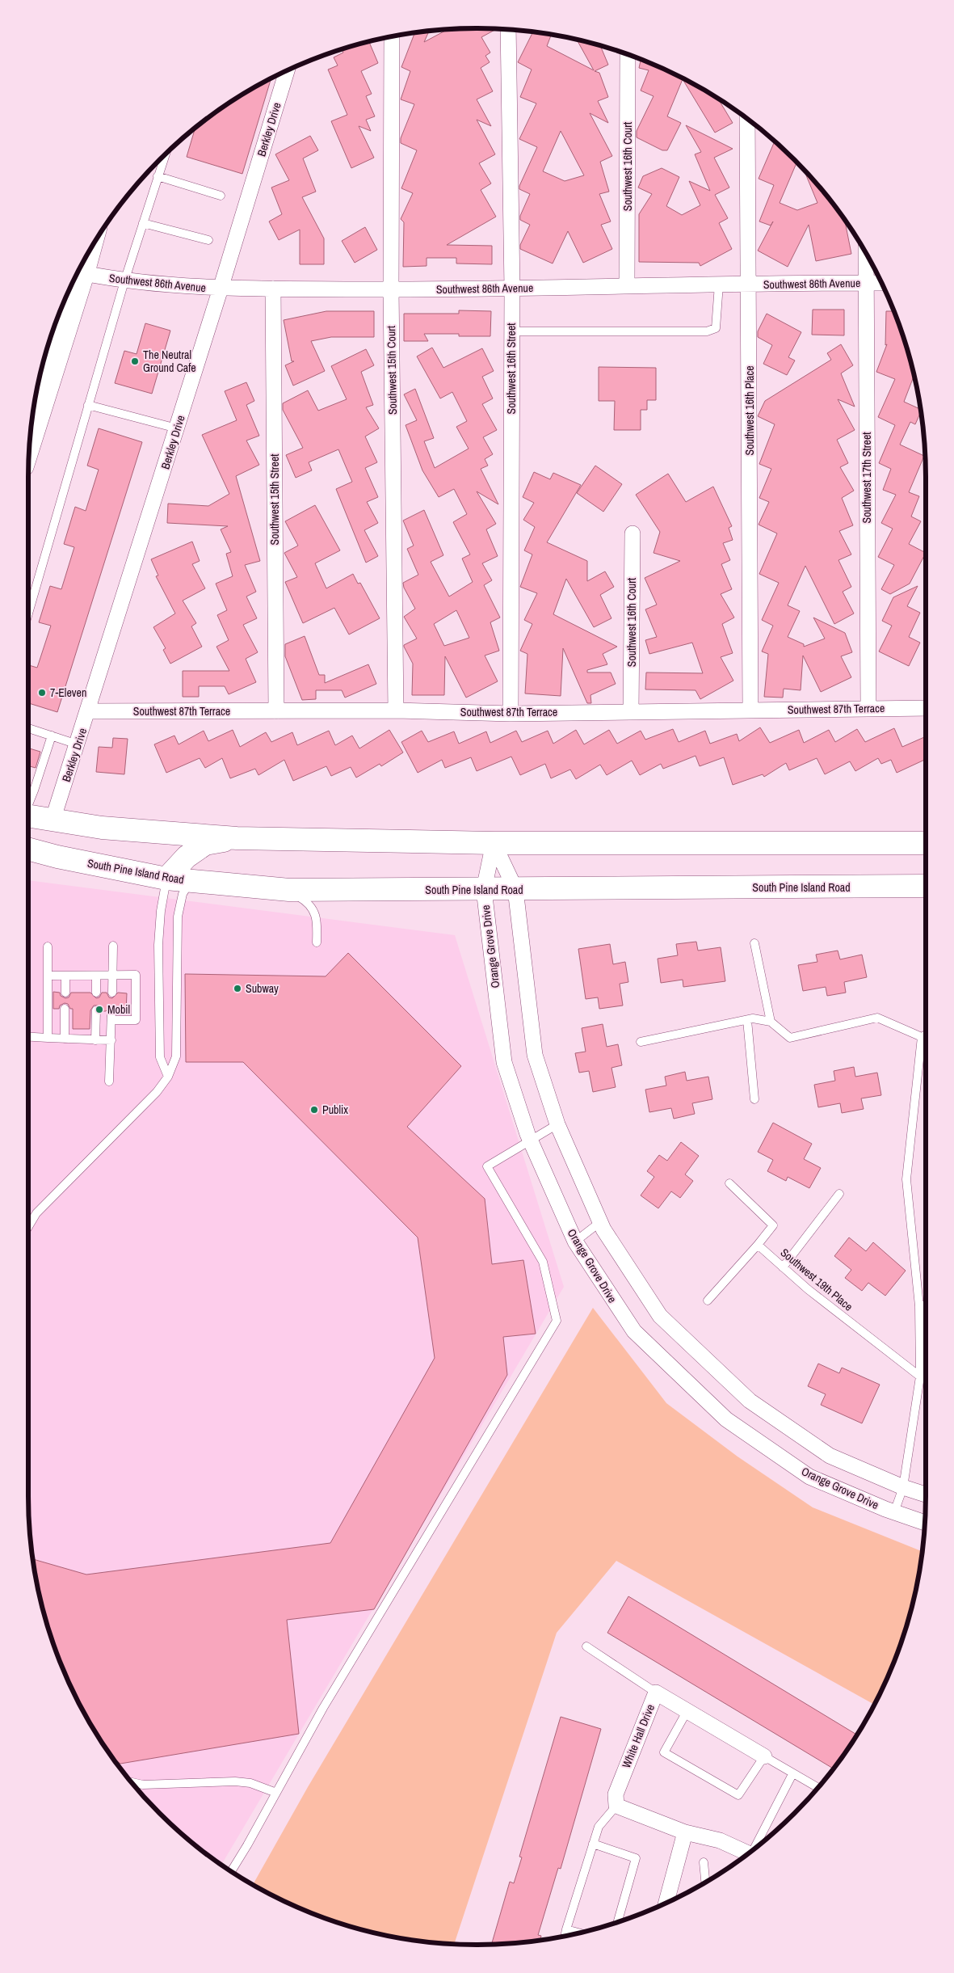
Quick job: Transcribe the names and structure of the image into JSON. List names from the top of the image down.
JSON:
{
  "streets": {
    "main road": ["South Pine Island Road"],
    "street": [
      "Berkley Drive",
      "Southwest 16th Court",
      "Southwest 86th Avenue",
      "Southwest 16th Street",
      "Southwest 15th Court",
      "Southwest 16th Place",
      "Southwest 17th Street",
      "Southwest 15th Street",
      "Southwest 87th Terrace",
      "Orange Grove Drive",
      "White Hall Drive"
    ],
    "lane": ["Southwest 19th Place"]
  },
  "crossings": [
    ["Berkley Drive", "Southwest 86th Avenue"],
    ["Berkley Drive", "Southwest 87th Terrace"],
    ["Southwest 16th Court", "Southwest 86th Avenue"],
    ["Southwest 16th Court", "Southwest 87th Terrace"],
    ["Southwest 86th Avenue", "Southwest 16th Street"],
    ["Southwest 86th Avenue", "Southwest 15th Court"],
    ["Southwest 86th Avenue", "Southwest 16th Place"],
    ["Southwest 86th Avenue", "Southwest 17th Street"],
    ["Southwest 86th Avenue", "Southwest 15th Street"],
    ["Southwest 16th Street", "Southwest 87th Terrace"],
    ["Southwest 15th Court", "Southwest 87th Terrace"],
    ["Southwest 16th Place", "Southwest 87th Terrace"],
    ["Southwest 17th Street", "Southwest 87th Terrace"],
    ["Southwest 15th Street", "Southwest 87th Terrace"],
    ["South Pine Island Road", "Orange Grove Drive"]
  ],
  "places": [
    "The Neutral Ground Cafe",
    "7-Eleven",
    "Subway",
    "Mobil",
    "Publix"
  ]
}
